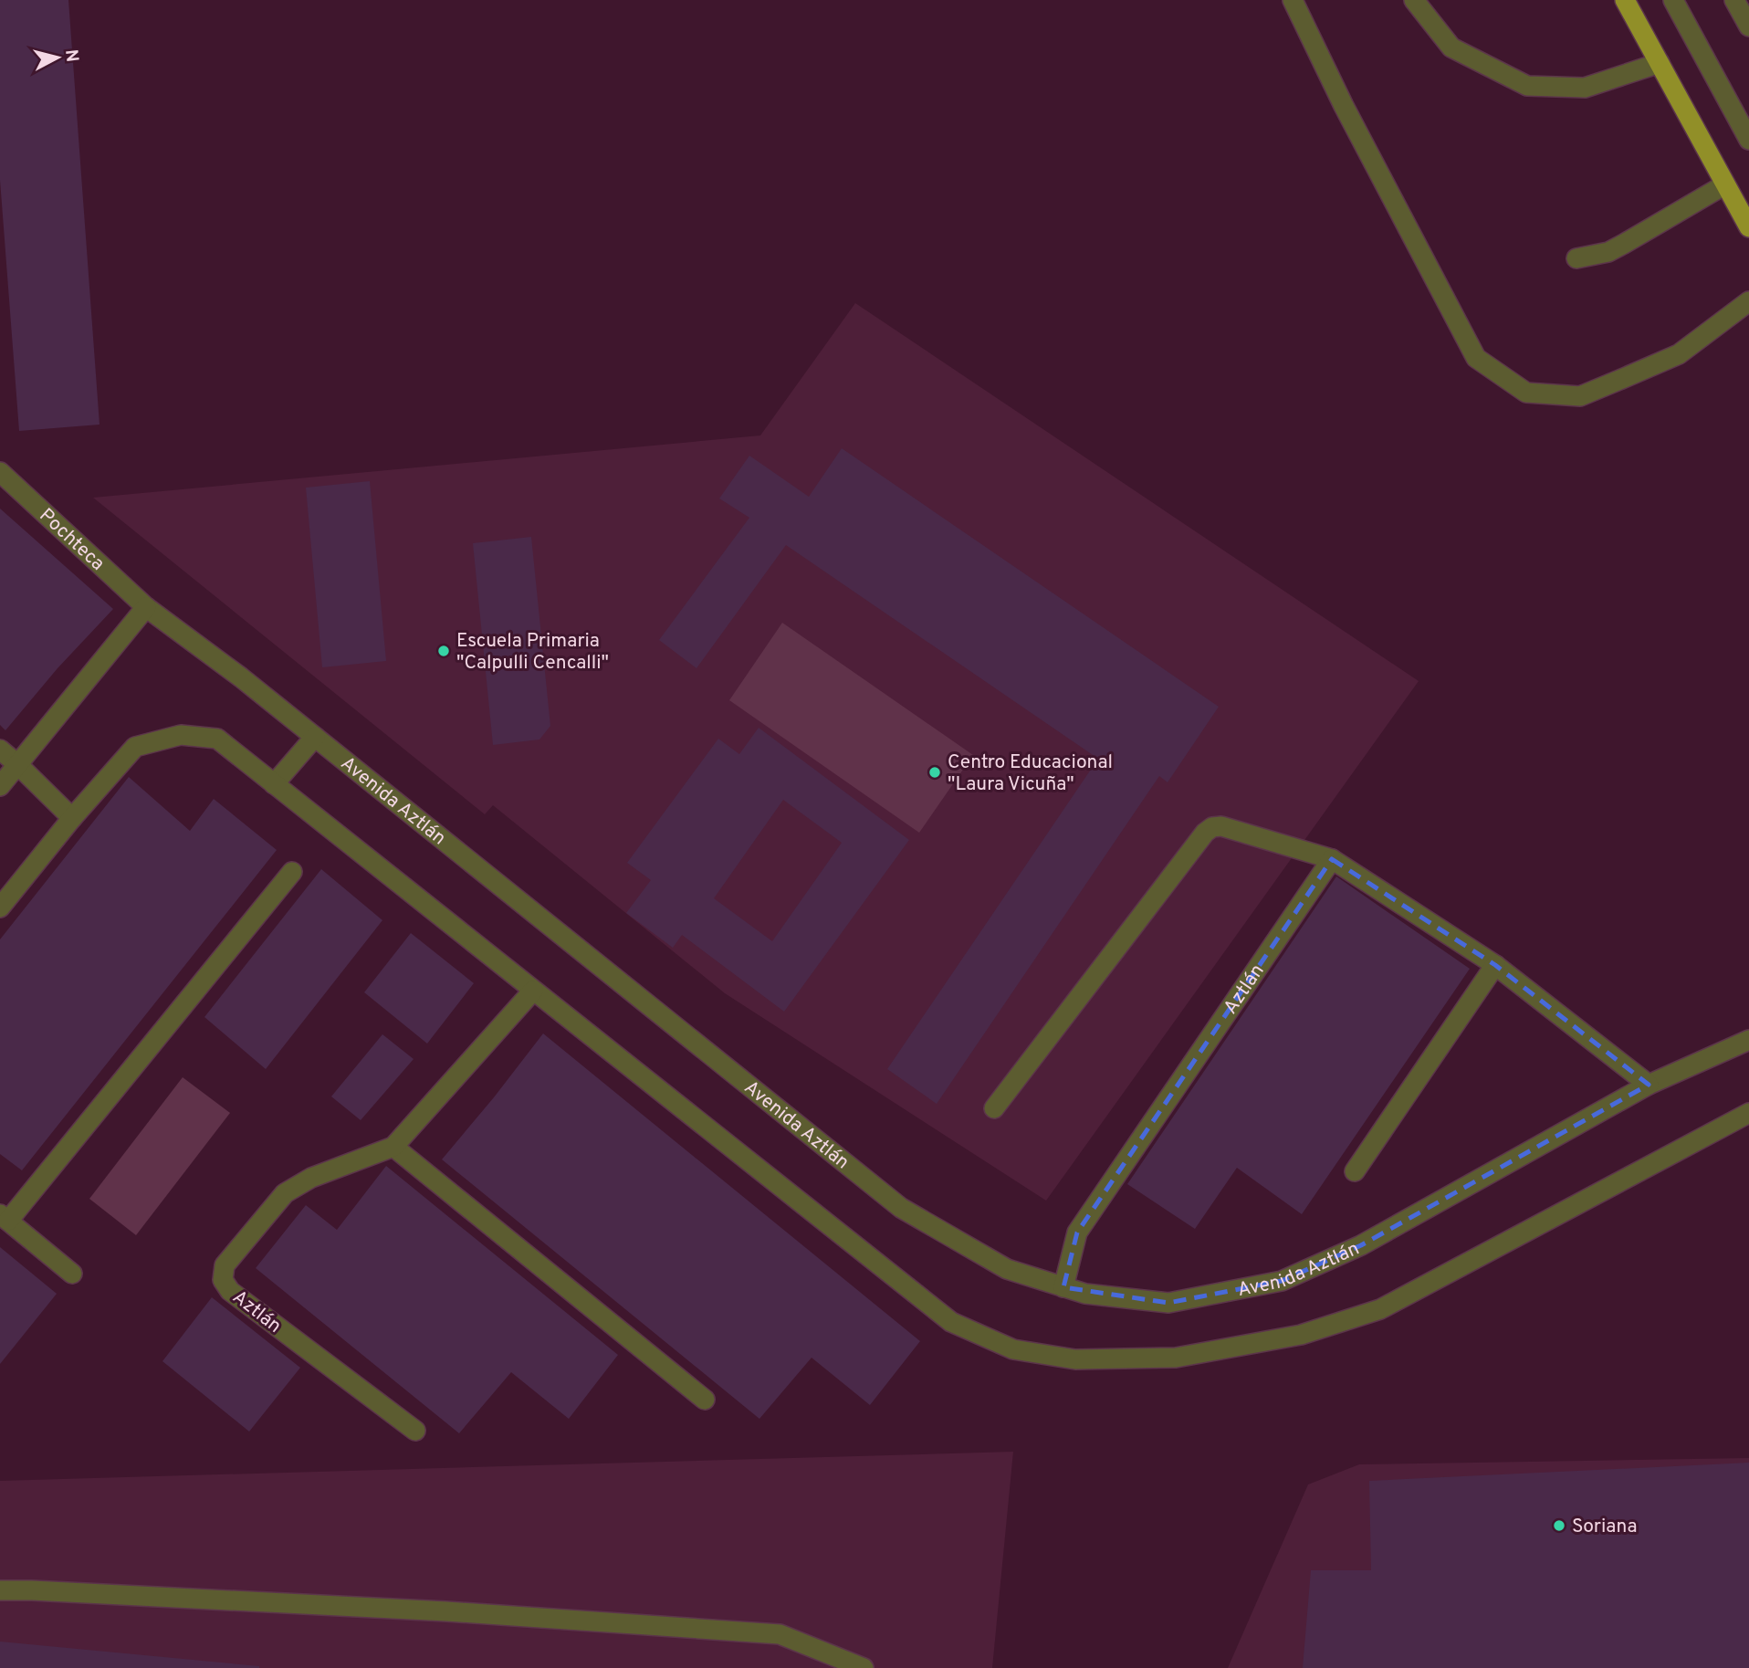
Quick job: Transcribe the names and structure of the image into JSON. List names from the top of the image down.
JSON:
{
  "streets": {
    "street": ["Pochteca", "Avenida Aztlán", "Aztlán"]
  },
  "crossings": [
    ["Pochteca", "Avenida Aztlán"],
    ["Avenida Aztlán", "Aztlán"]
  ],
  "places": ["Escuela Primaria \"Calpulli Cencalli\"", "Centro Educacional \"Laura Vicuña\"", "Soriana"],
  "north": "right"
}
